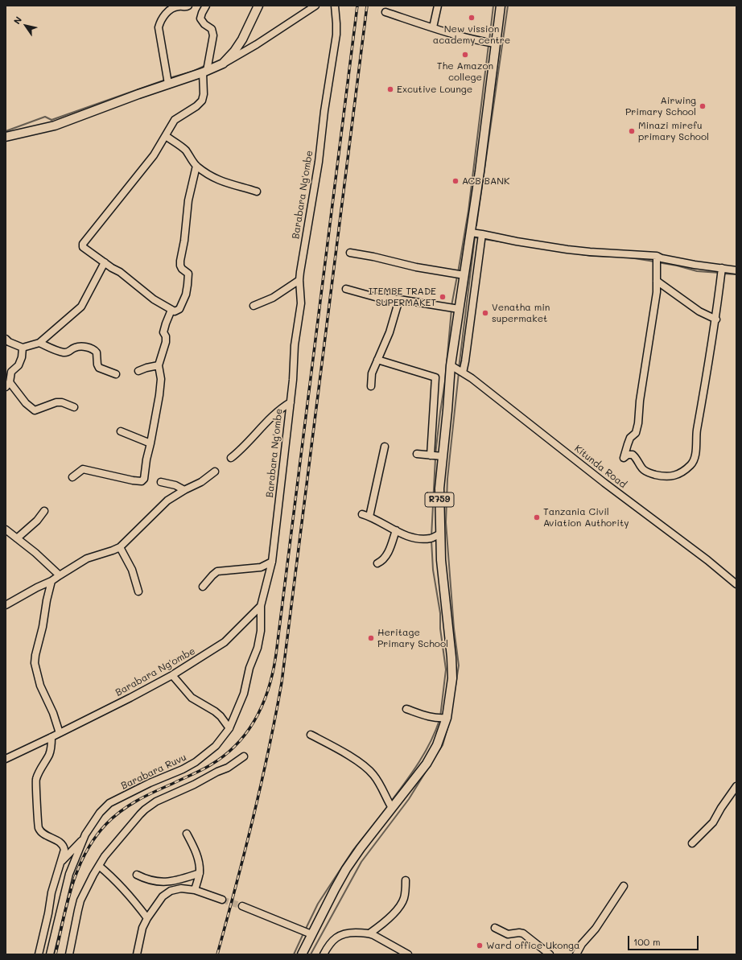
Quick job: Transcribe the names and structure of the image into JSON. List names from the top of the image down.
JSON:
{
  "streets": {
    "main road": ["R759"],
    "street": ["Barabara Ng'ombe", "Kitunda Road", "Barabara Ruvu"]
  },
  "crossings": [
    ["Barabara Ng'ombe", "Barabara Ruvu"],
    ["Kitunda Road", "R759"]
  ],
  "places": [
    "New vission academy centre",
    "The Amazon college",
    "Excutive Lounge",
    "Airwing Primary School",
    "Minazi mirefu primary School",
    "ACB BANK",
    "ITEMBE TRADE SUPERMAKET",
    "Venatha min supermaket",
    "Tanzania Civil Aviation Authority",
    "Heritage Primary School",
    "Ward office Ukonga"
  ],
  "scale_bar": "100 m",
  "north": "top left"
}
